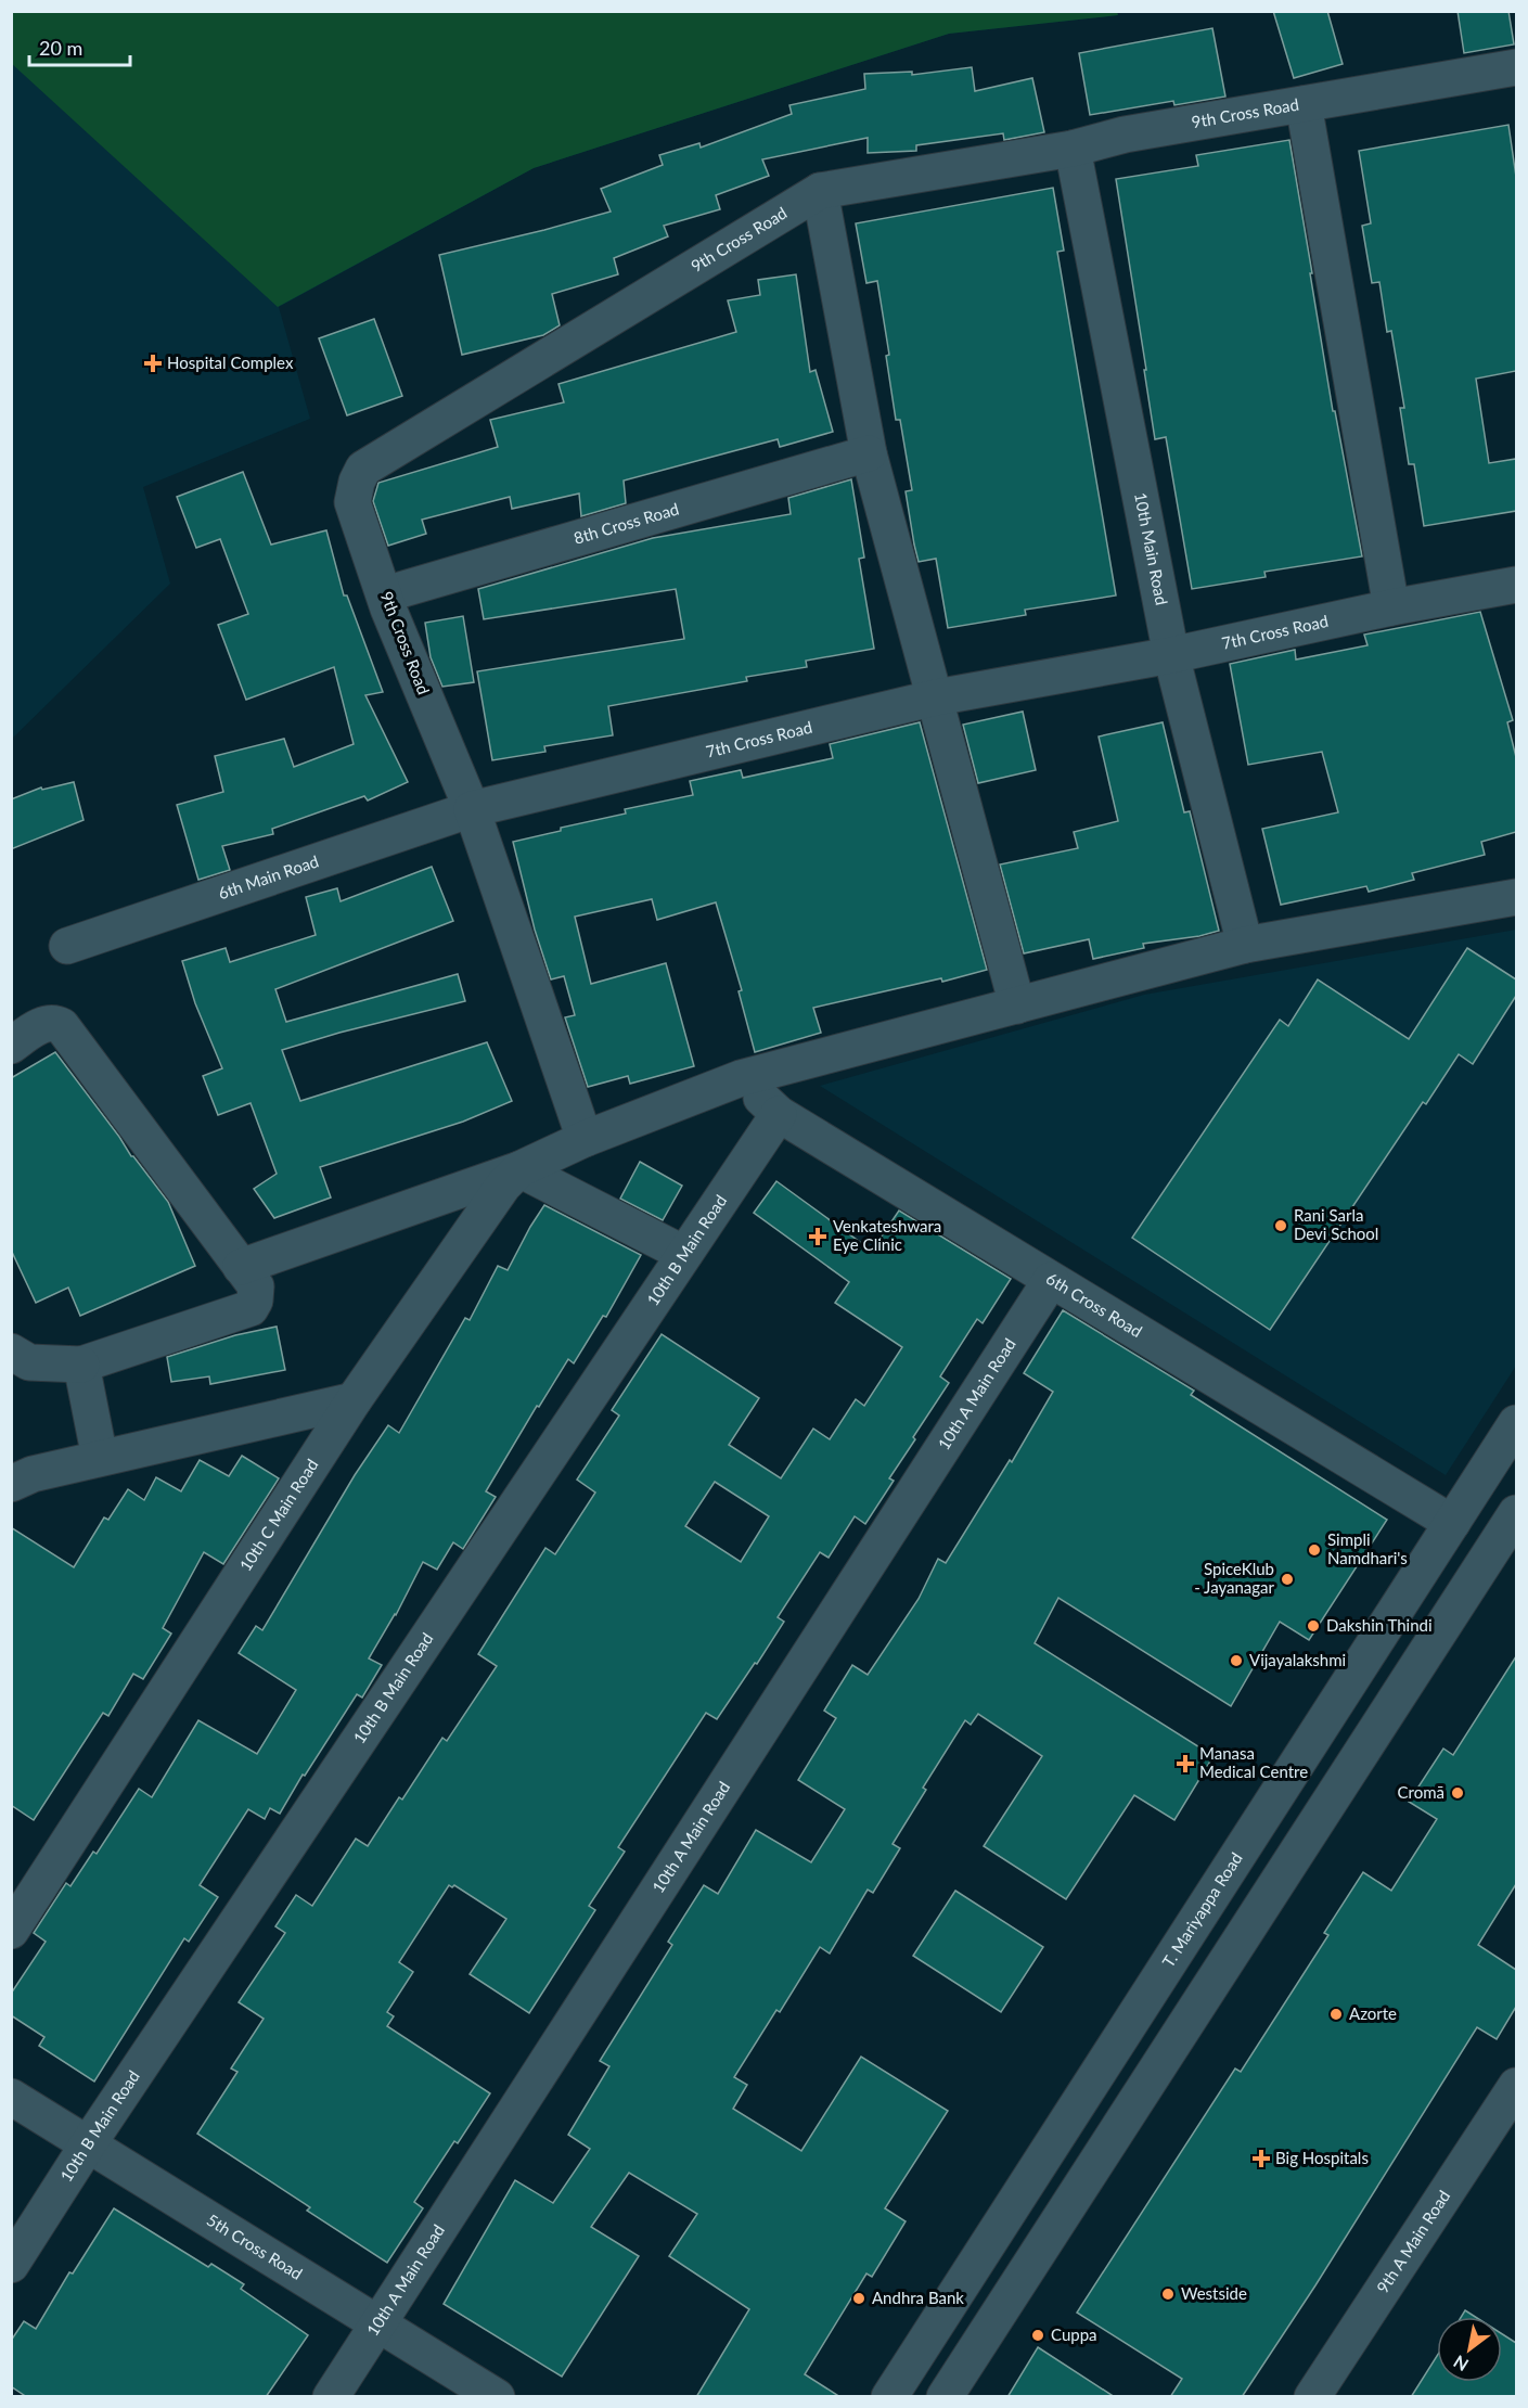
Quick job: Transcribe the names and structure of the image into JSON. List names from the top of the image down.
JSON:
{
  "streets": {
    "street": [
      "9th Cross Road",
      "8th Cross Road",
      "10th Main Road",
      "7th Cross Road",
      "6th Main Road",
      "10th B Main Road",
      "6th Cross Road",
      "10th A Main Road",
      "10th C Main Road",
      "T. Mariyappa Road",
      "9th A Main Road",
      "5th Cross Road"
    ]
  },
  "crossings": [
    ["9th Cross Road", "8th Cross Road"],
    ["9th Cross Road", "10th Main Road"],
    ["9th Cross Road", "7th Cross Road"],
    ["9th Cross Road", "6th Main Road"],
    ["10th Main Road", "7th Cross Road"],
    ["7th Cross Road", "6th Main Road"],
    ["10th B Main Road", "6th Cross Road"],
    ["10th B Main Road", "5th Cross Road"],
    ["6th Cross Road", "10th A Main Road"],
    ["6th Cross Road", "T. Mariyappa Road"],
    ["10th A Main Road", "5th Cross Road"]
  ],
  "places": {
    "health": [
      "Hospital Complex",
      "Venkateshwara Eye Clinic",
      "Manasa Medical Centre",
      "Big Hospitals"
    ],
    "other": [
      "Rani Sarla Devi School",
      "Simpli Namdhari's",
      "SpiceKlub - Jayanagar",
      "Dakshin Thindi",
      "Vijayalakshmi",
      "Cromā",
      "Azorte",
      "Westside",
      "Andhra Bank",
      "Cuppa"
    ]
  },
  "scale_bar": "20 m",
  "north": "bottom left"
}
